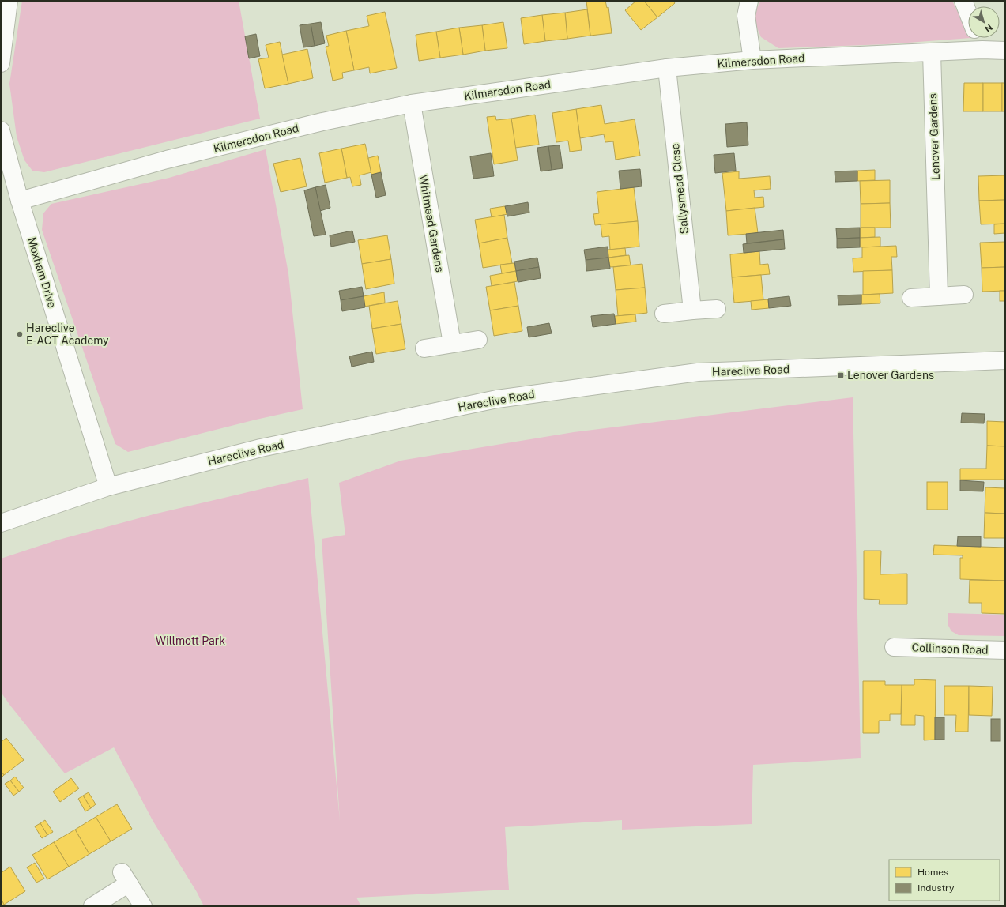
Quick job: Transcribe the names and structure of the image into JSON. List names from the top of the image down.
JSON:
{
  "streets": {
    "street": [
      "Kilmersdon Road",
      "Lenover Gardens",
      "Sallysmead Close",
      "Whitmead Gardens",
      "Moxham Drive",
      "Hareclive Road",
      "Collinson Road"
    ]
  },
  "crossings": [
    ["Kilmersdon Road", "Lenover Gardens"],
    ["Kilmersdon Road", "Sallysmead Close"],
    ["Kilmersdon Road", "Whitmead Gardens"],
    ["Kilmersdon Road", "Moxham Drive"],
    ["Moxham Drive", "Hareclive Road"]
  ],
  "parks": ["Willmott Park"],
  "places": {
    "other": ["Hareclive E-ACT Academy"],
    "transit": ["Lenover Gardens"]
  },
  "legend": ["Homes", "Industry"],
  "north": "bottom right"
}
